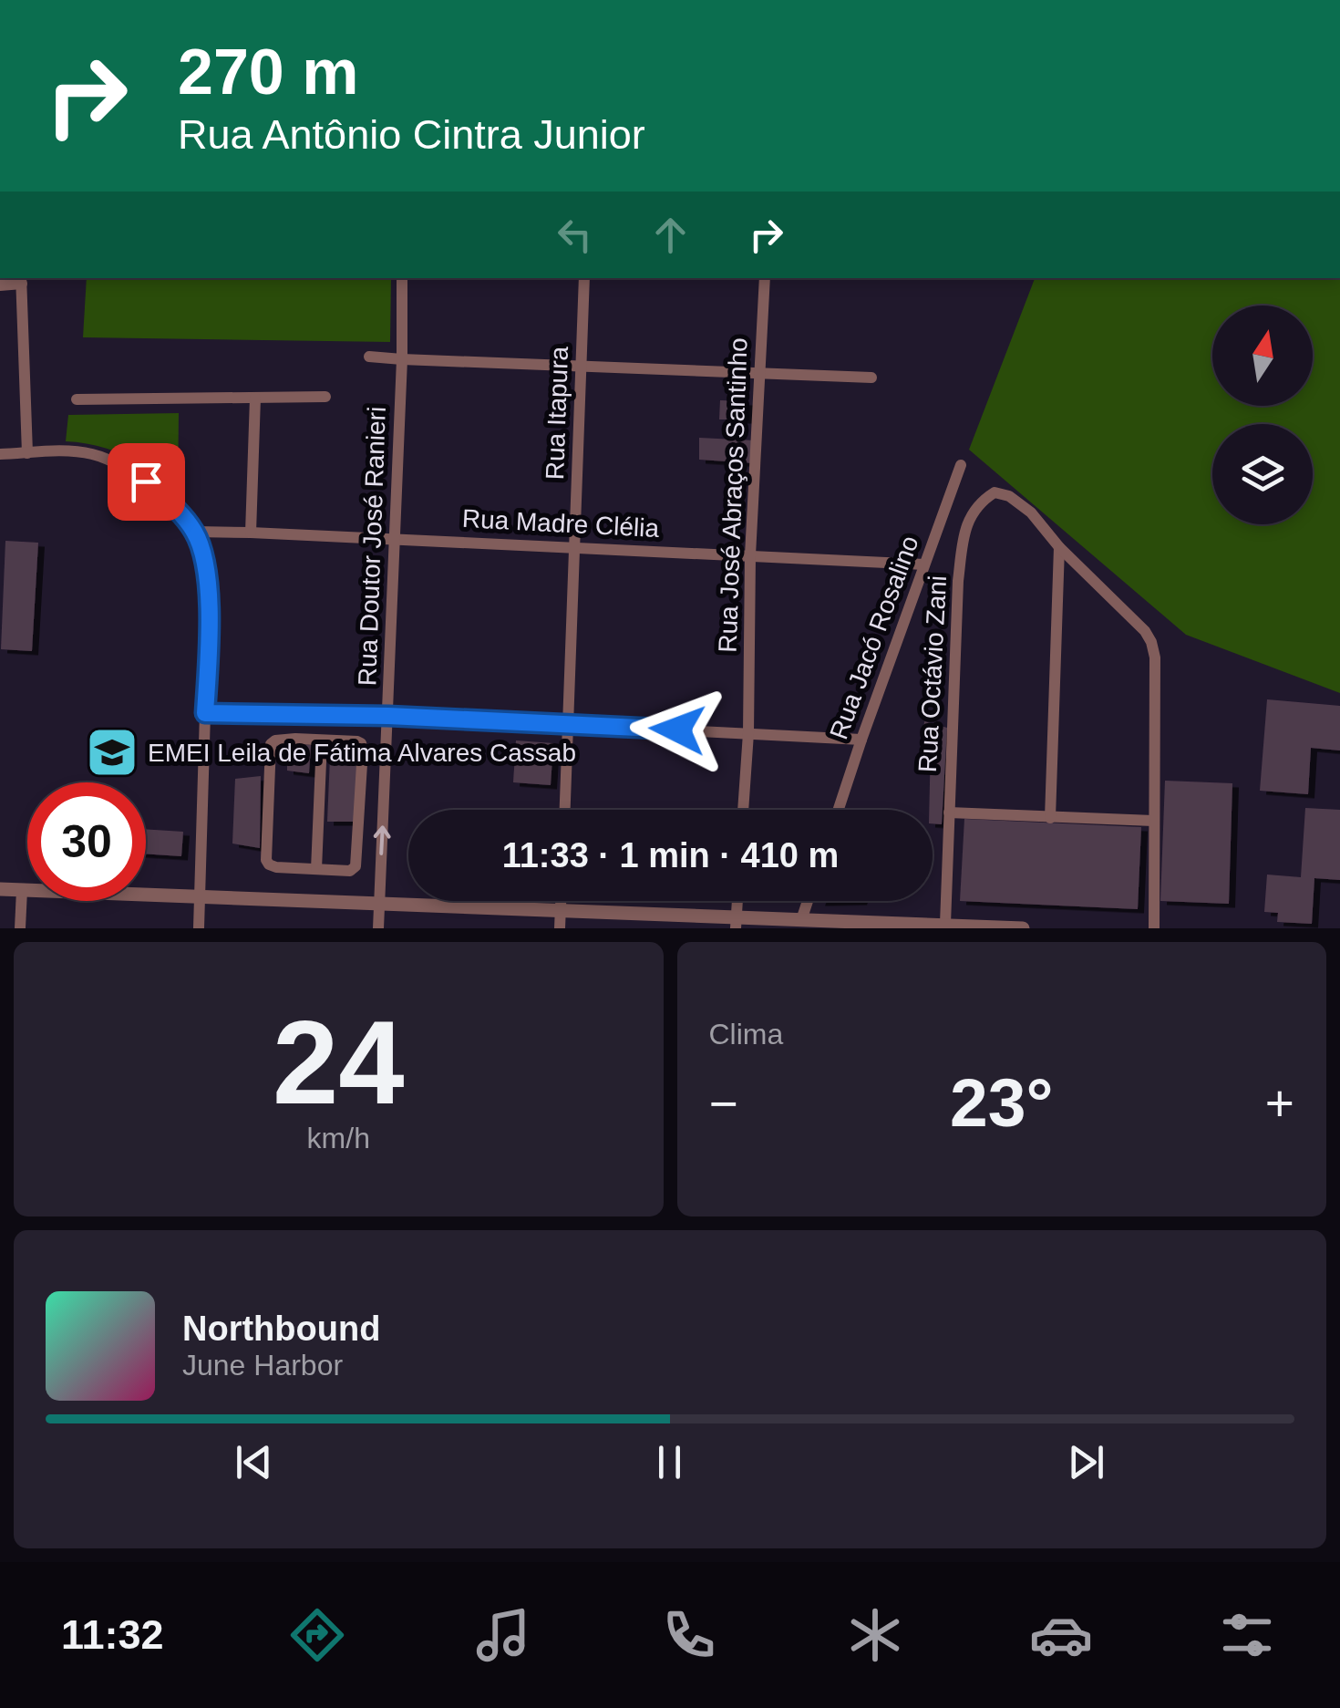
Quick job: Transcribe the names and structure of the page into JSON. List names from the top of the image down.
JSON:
{
  "streets": {
    "street": [
      "Rua Itapura",
      "Rua José Abraços Santinho",
      "Rua Madre Clélia",
      "Rua Doutor José Ranieri",
      "Rua Jacó Rosalino",
      "Rua Octávio Zani"
    ]
  },
  "crossings": [
    ["Rua Itapura", "Rua Madre Clélia"],
    ["Rua José Abraços Santinho", "Rua Madre Clélia"],
    ["Rua Madre Clélia", "Rua Doutor José Ranieri"],
    ["Rua Madre Clélia", "Rua Jacó Rosalino"]
  ],
  "places": {
    "school or university": ["EMEI Leila de Fátima Alvares Cassab"]
  },
  "north": "top",
  "page": {
    "turn": ["270 m", "Rua Antônio Cintra Junior"],
    "limit": "30",
    "trip": "11:33 · 1 min · 410 m",
    "tile": [
      ["24", "km/h"],
      "Clima"
    ],
    "heat": ["−", "23°", "+"],
    "song": ["Northbound", "June Harbor"],
    "tabs": "11:32"
  }
}
